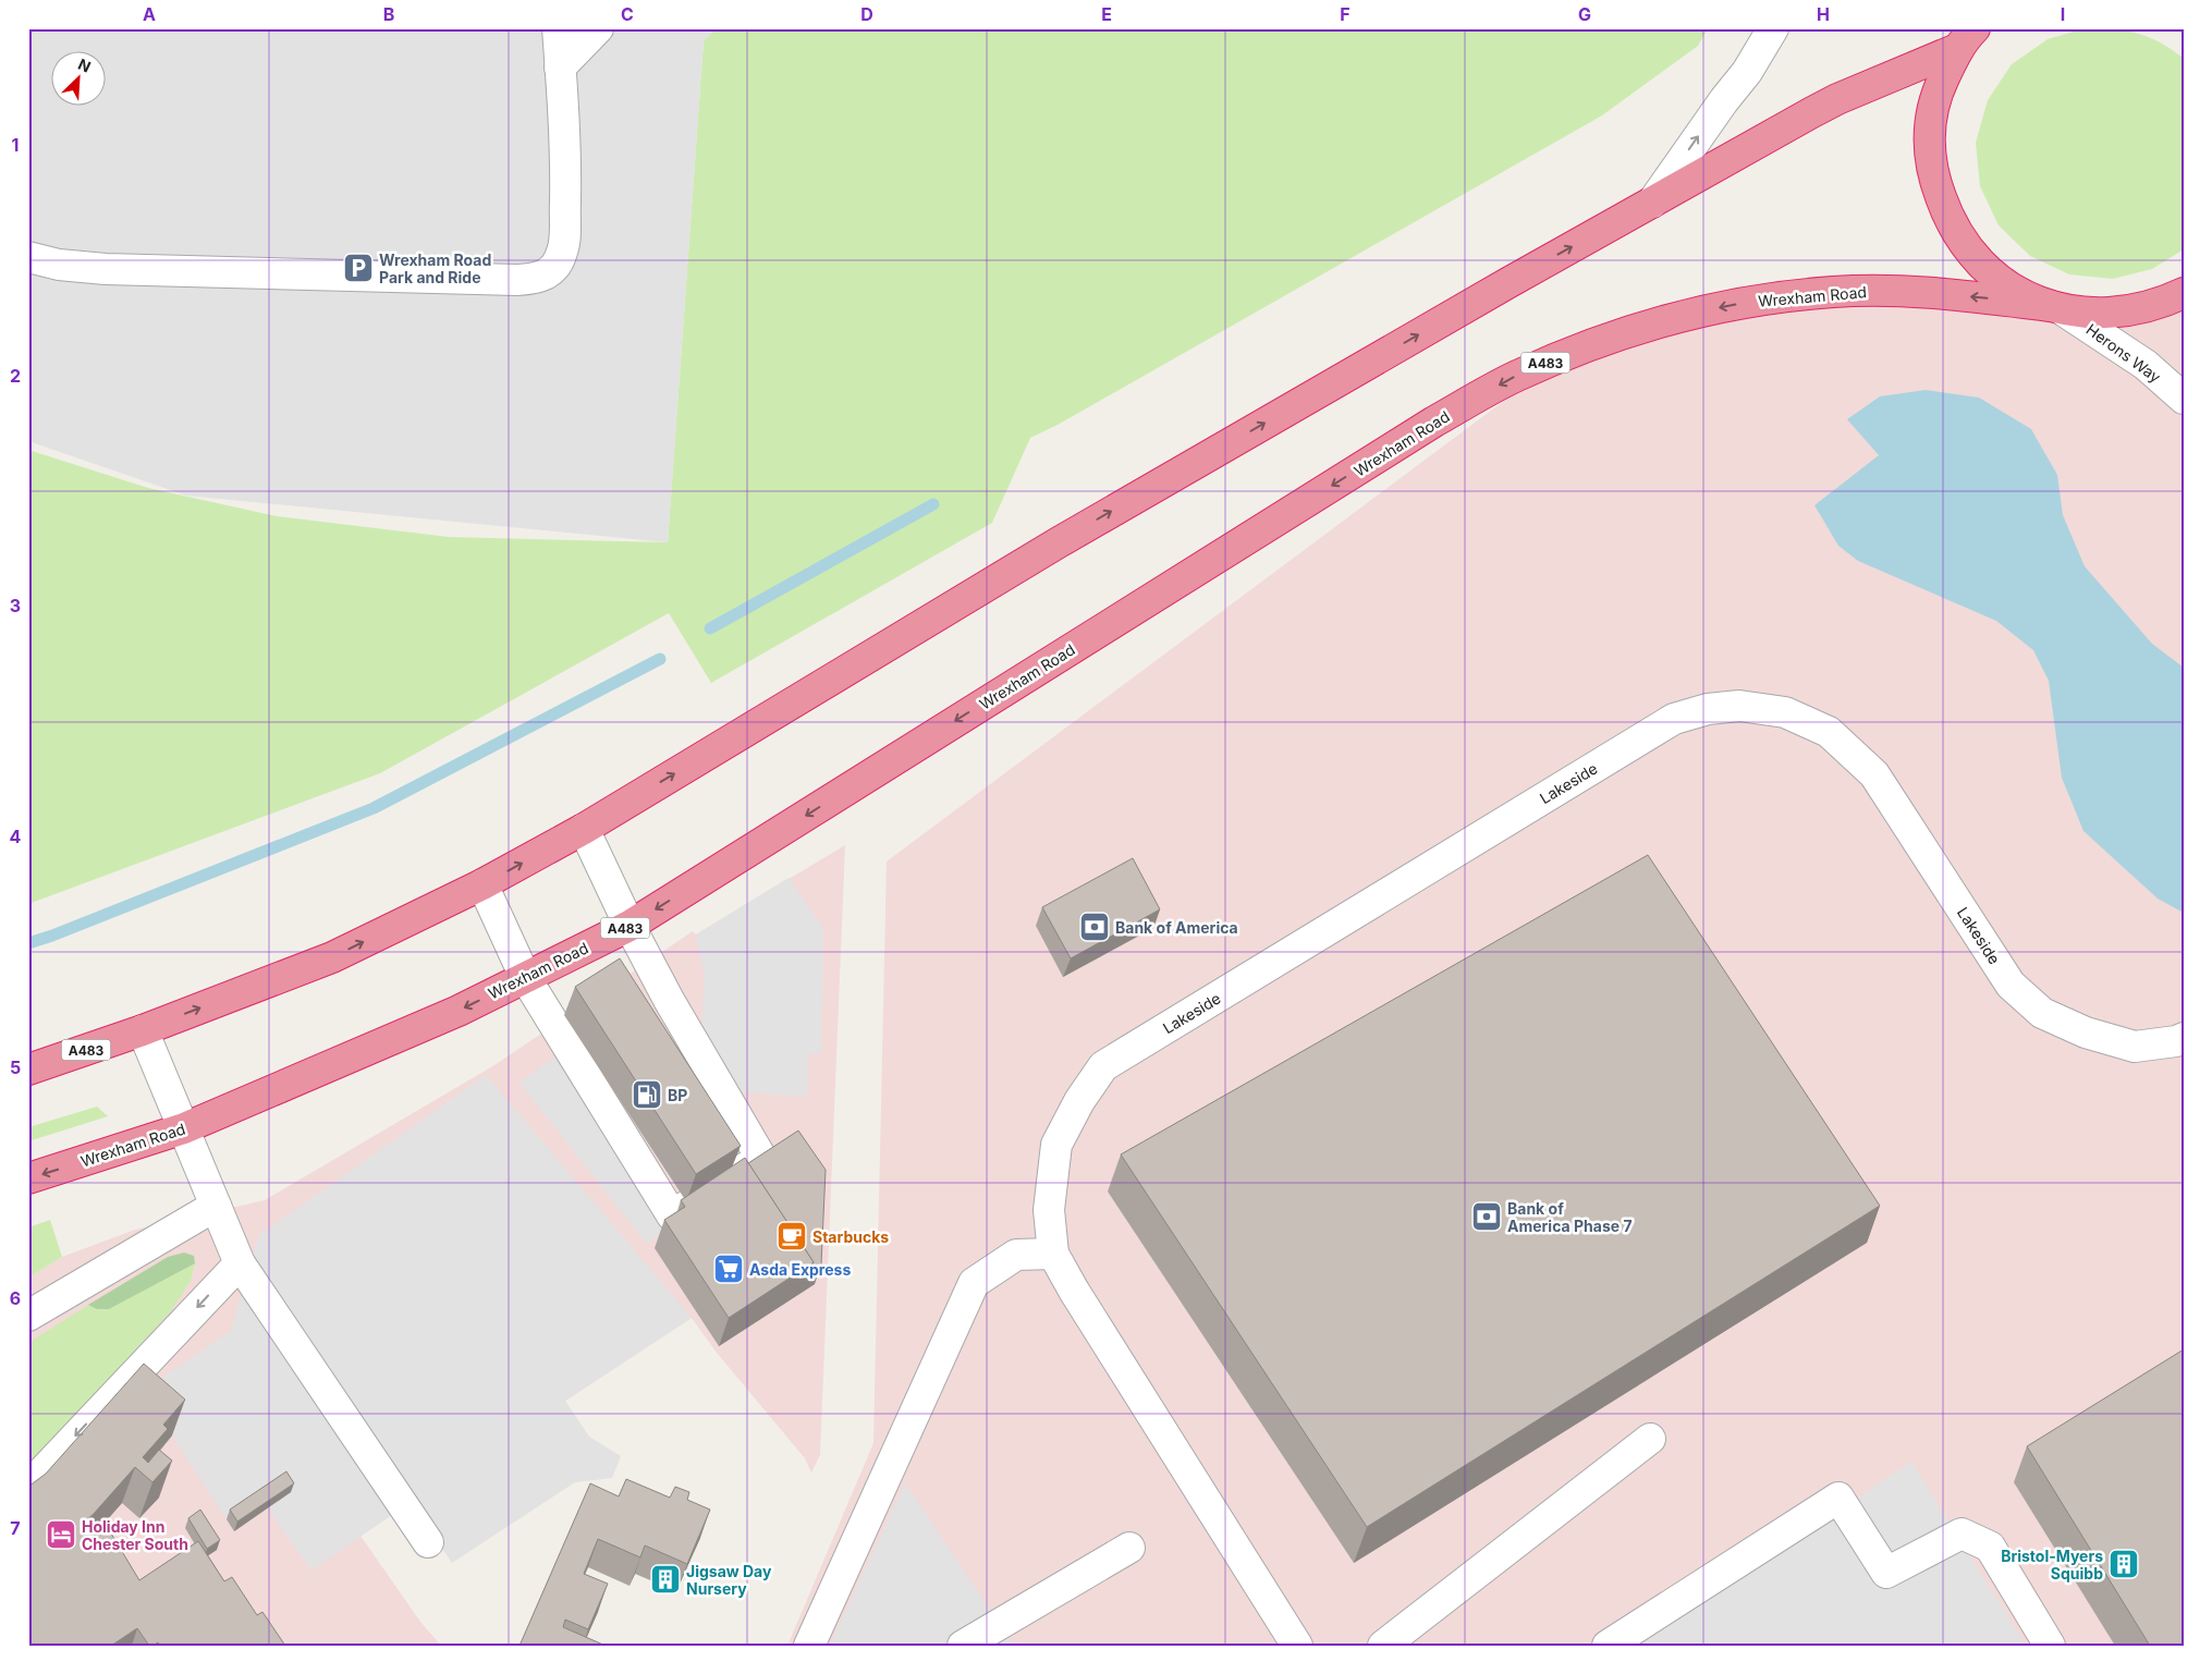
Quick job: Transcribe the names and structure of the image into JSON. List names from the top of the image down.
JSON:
{
  "streets": {
    "highway": ["Wrexham Road", "A483"],
    "street": ["Herons Way", "Lakeside"]
  },
  "crossings": [
    ["Wrexham Road", "Herons Way"]
  ],
  "places": {
    "parking": ["Wrexham Road Park and Ride"],
    "bank": ["Bank of America", "Bank of America Phase 7"],
    "fuel station": ["BP"],
    "cafe": ["Starbucks"],
    "supermarket": ["Asda Express"],
    "hotel": ["Holiday Inn Chester South"],
    "building": ["Bristol-Myers Squibb", "Jigsaw Day Nursery"]
  },
  "north": "top right",
  "grid": {
    "columns": [
      "A",
      "B",
      "C",
      "D",
      "E",
      "F",
      "G",
      "H",
      "I"
    ],
    "rows": [
      "1",
      "2",
      "3",
      "4",
      "5",
      "6",
      "7"
    ]
  }
}
